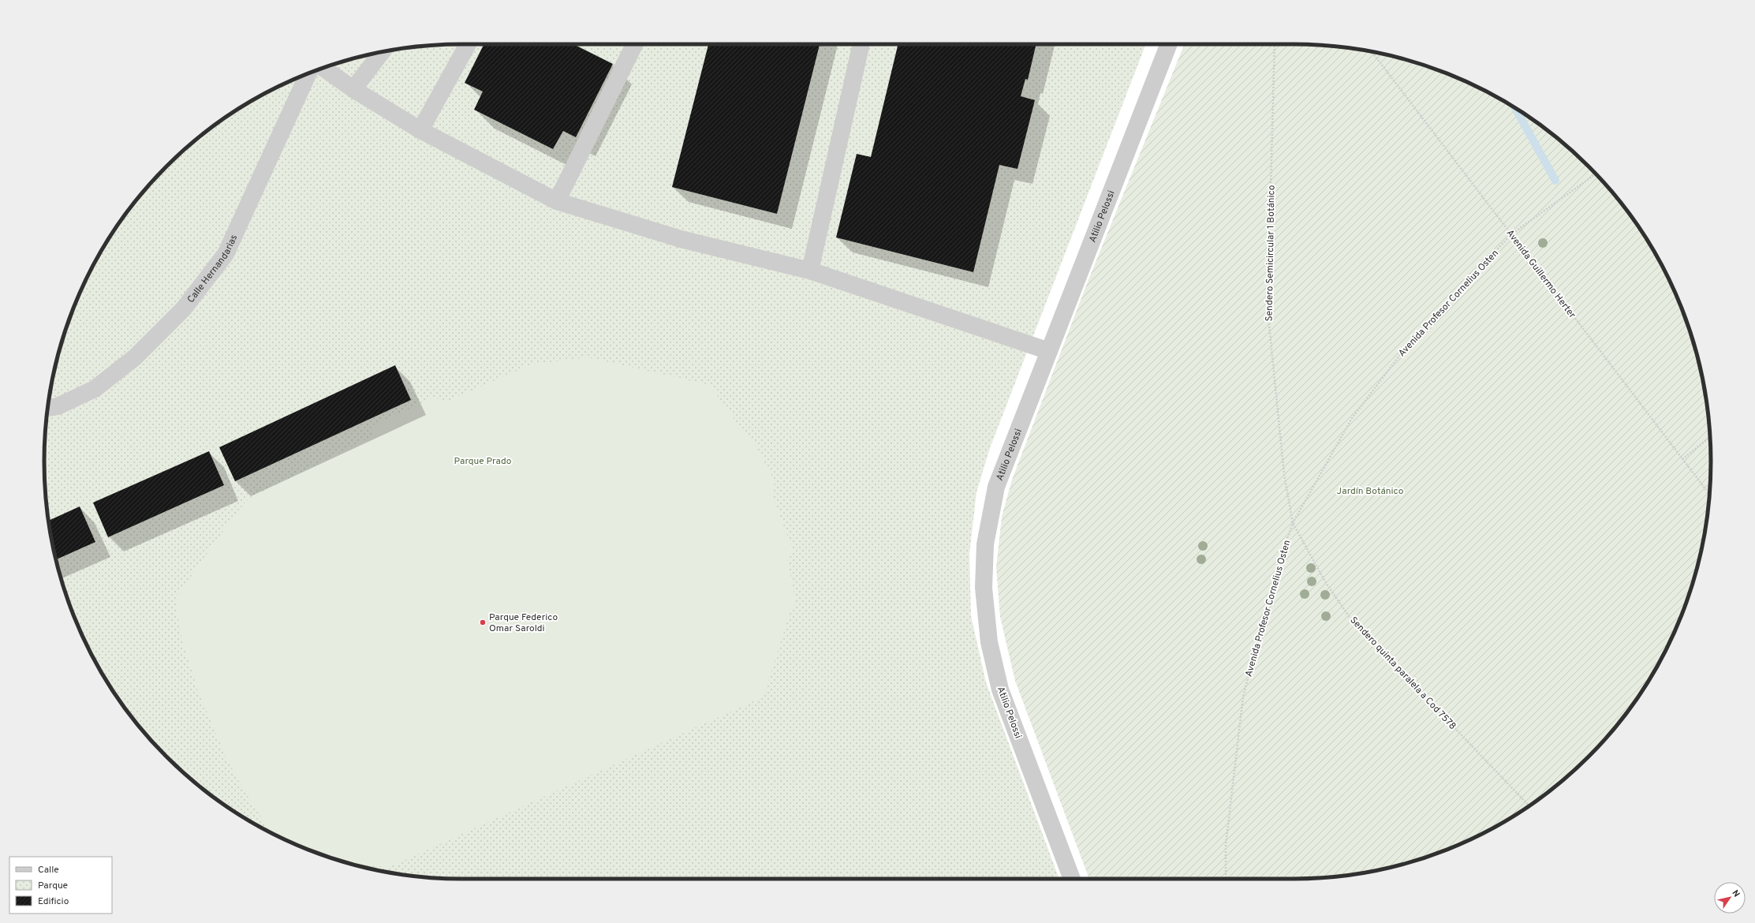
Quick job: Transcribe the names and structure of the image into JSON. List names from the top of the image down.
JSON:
{
  "streets": {
    "street": ["Atilio Pelossi", "Calle Hernandarias"],
    "path": [
      "Sendero Semicircular 1 Botánico",
      "Avenida Guillermo Herter",
      "Avenida Profesor Cornelius Osten",
      "Sendero quinta paralela a Cod 7578"
    ]
  },
  "crossings": [
    ["Sendero Semicircular 1 Botánico", "Avenida Profesor Cornelius Osten"],
    ["Sendero Semicircular 1 Botánico", "Sendero quinta paralela a Cod 7578"],
    ["Avenida Guillermo Herter", "Avenida Profesor Cornelius Osten"],
    ["Avenida Profesor Cornelius Osten", "Sendero quinta paralela a Cod 7578"]
  ],
  "parks": ["Parque Prado", "Jardín Botánico"],
  "places": ["Parque Federico Omar Saroldi"],
  "legend": ["Calle", "Parque", "Edificio"],
  "north": "top right"
}
